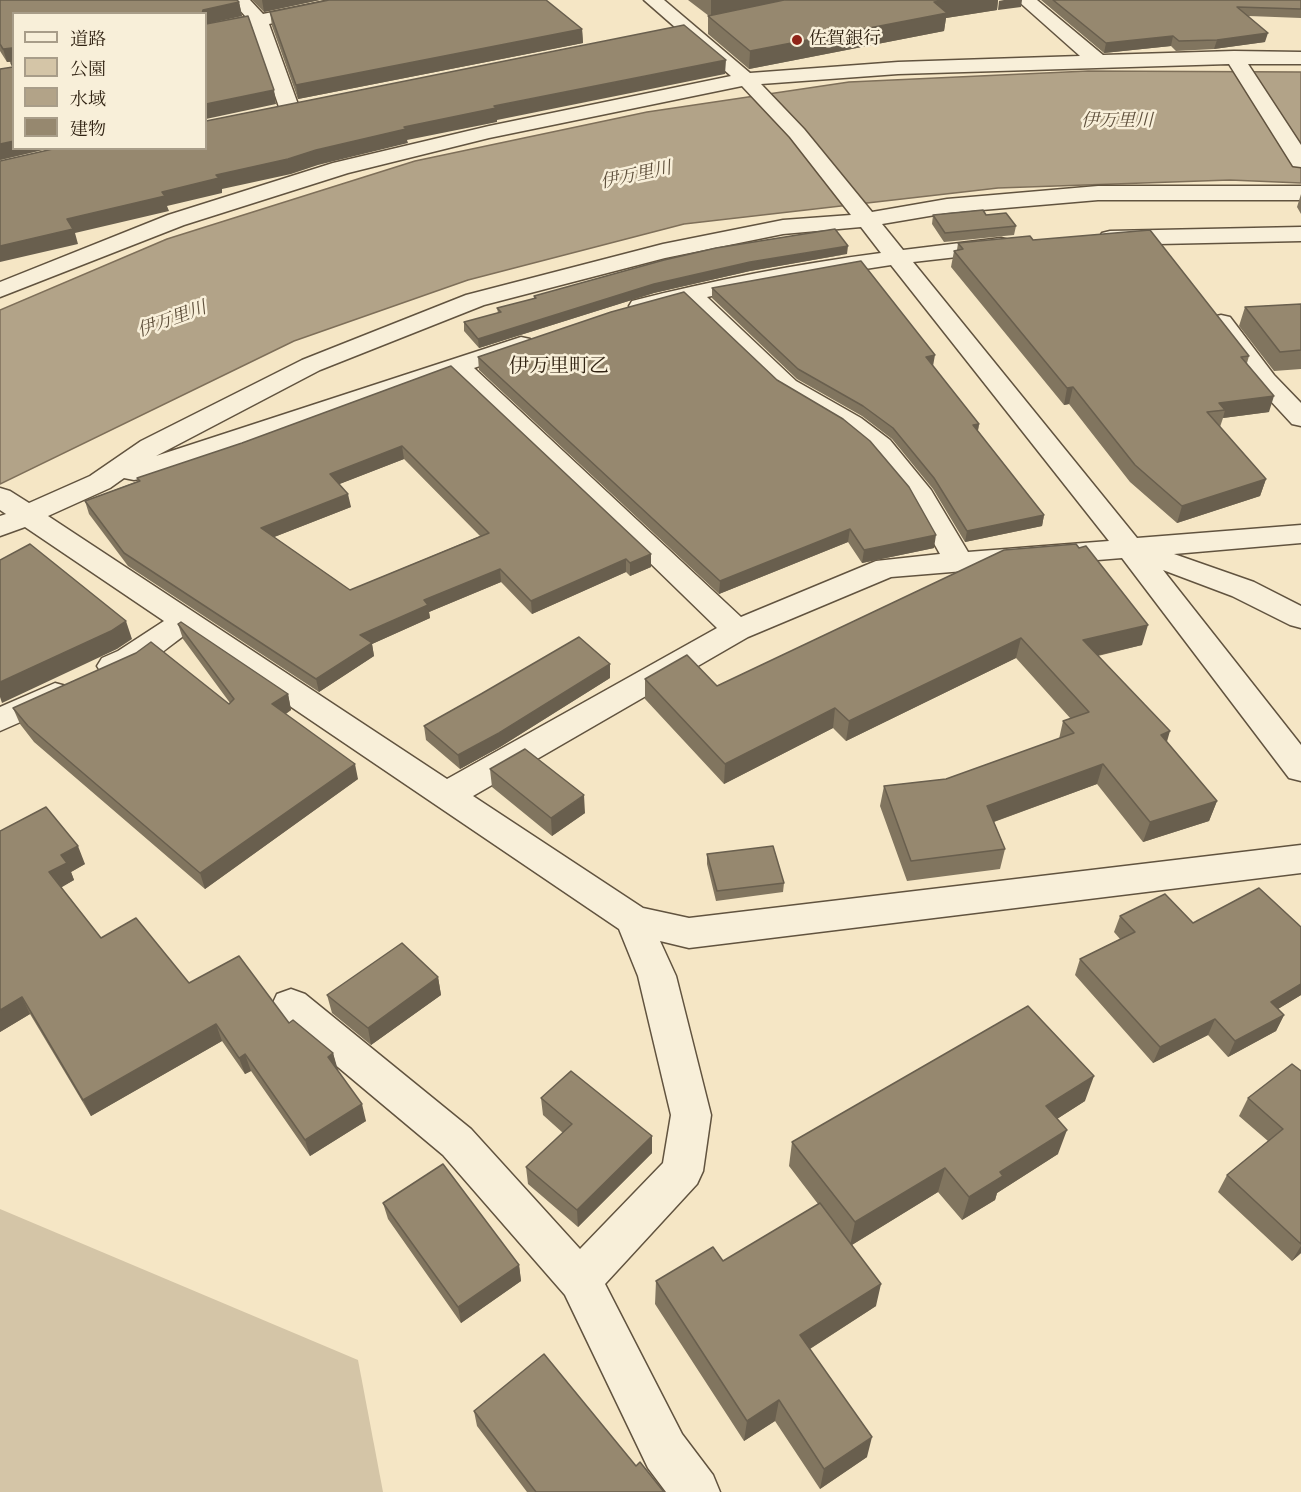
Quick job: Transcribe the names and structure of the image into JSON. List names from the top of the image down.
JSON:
{
  "districts": ["伊万里町乙"],
  "water": ["伊万里川"],
  "places": ["佐賀銀行"],
  "legend": [
    "道路",
    "公園",
    "水域",
    "建物"
  ]
}
